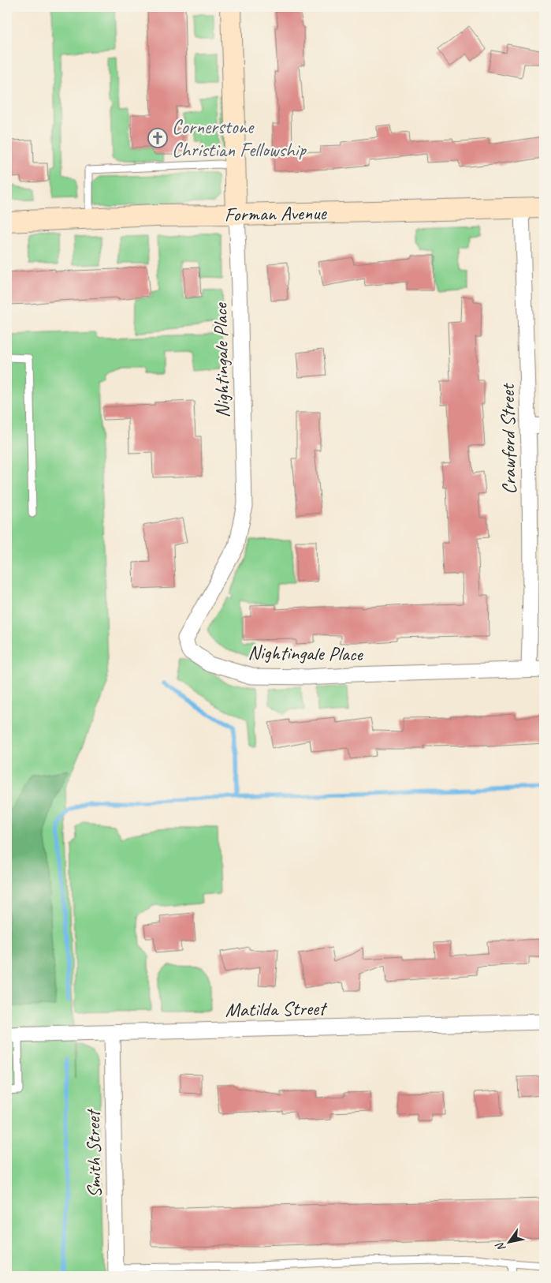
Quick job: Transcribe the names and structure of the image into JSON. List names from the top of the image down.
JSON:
{
  "streets": {
    "street": [
      "Forman Avenue",
      "Nightingale Place",
      "Crawford Street",
      "Matilda Street",
      "Smith Street"
    ]
  },
  "crossings": [
    ["Forman Avenue", "Nightingale Place"],
    ["Forman Avenue", "Crawford Street"],
    ["Nightingale Place", "Crawford Street"],
    ["Matilda Street", "Smith Street"]
  ],
  "places": {
    "church": ["Cornerstone Christian Fellowship"]
  },
  "north": "bottom left"
}
